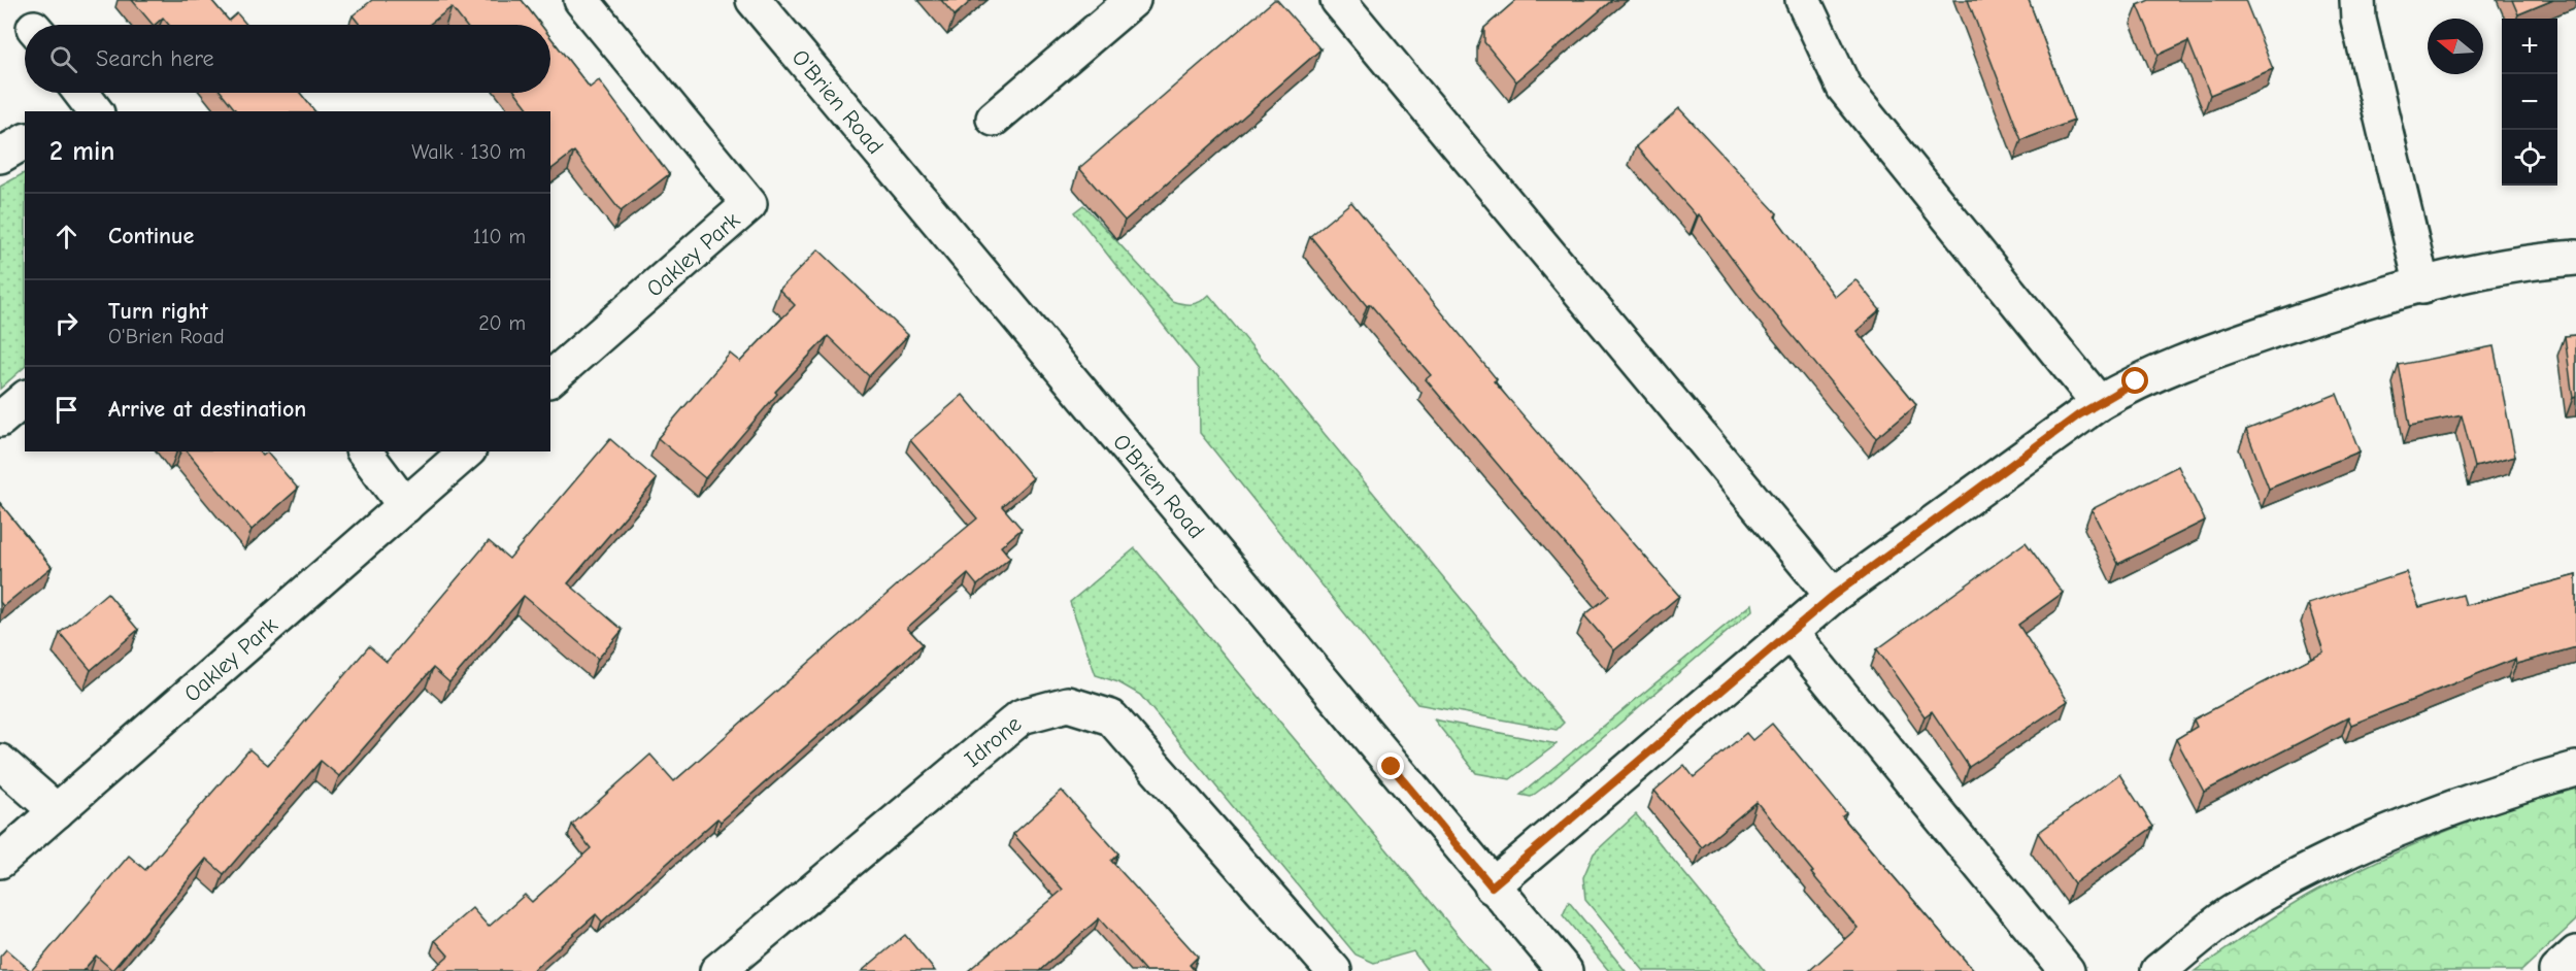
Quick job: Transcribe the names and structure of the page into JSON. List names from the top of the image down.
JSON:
{
  "streets": {
    "street": ["O'Brien Road", "Oakley Park", "Idrone"]
  },
  "north": "left",
  "page": {
    "map_buttons": ["+", "−"],
    "search": "Search here",
    "heading": ["2 min", "Walk · 130 m"],
    "list": [
      ["Continue", "110 m"],
      ["Turn right", "O'Brien Road", "20 m"],
      "Arrive at destination"
    ]
  }
}
